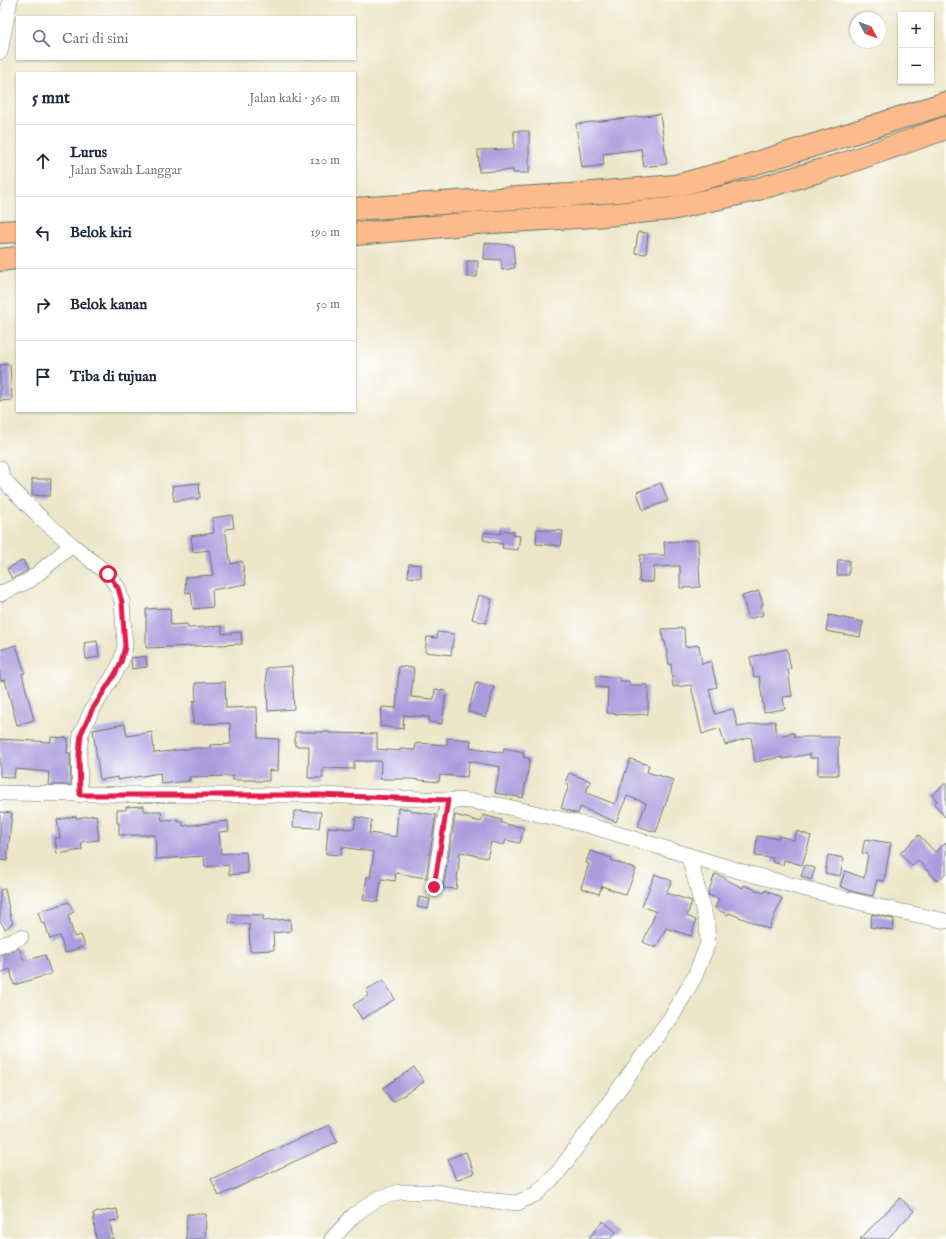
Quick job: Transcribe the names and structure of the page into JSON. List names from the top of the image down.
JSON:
{
  "north": "bottom right",
  "page": {
    "map_buttons": ["+", "−"],
    "search": "Cari di sini",
    "heading": ["5 mnt", "Jalan kaki · 360 m"],
    "list": [
      ["Lurus", "Jalan Sawah Langgar", "120 m"],
      ["Belok kiri", "190 m"],
      ["Belok kanan", "50 m"],
      "Tiba di tujuan"
    ]
  }
}
